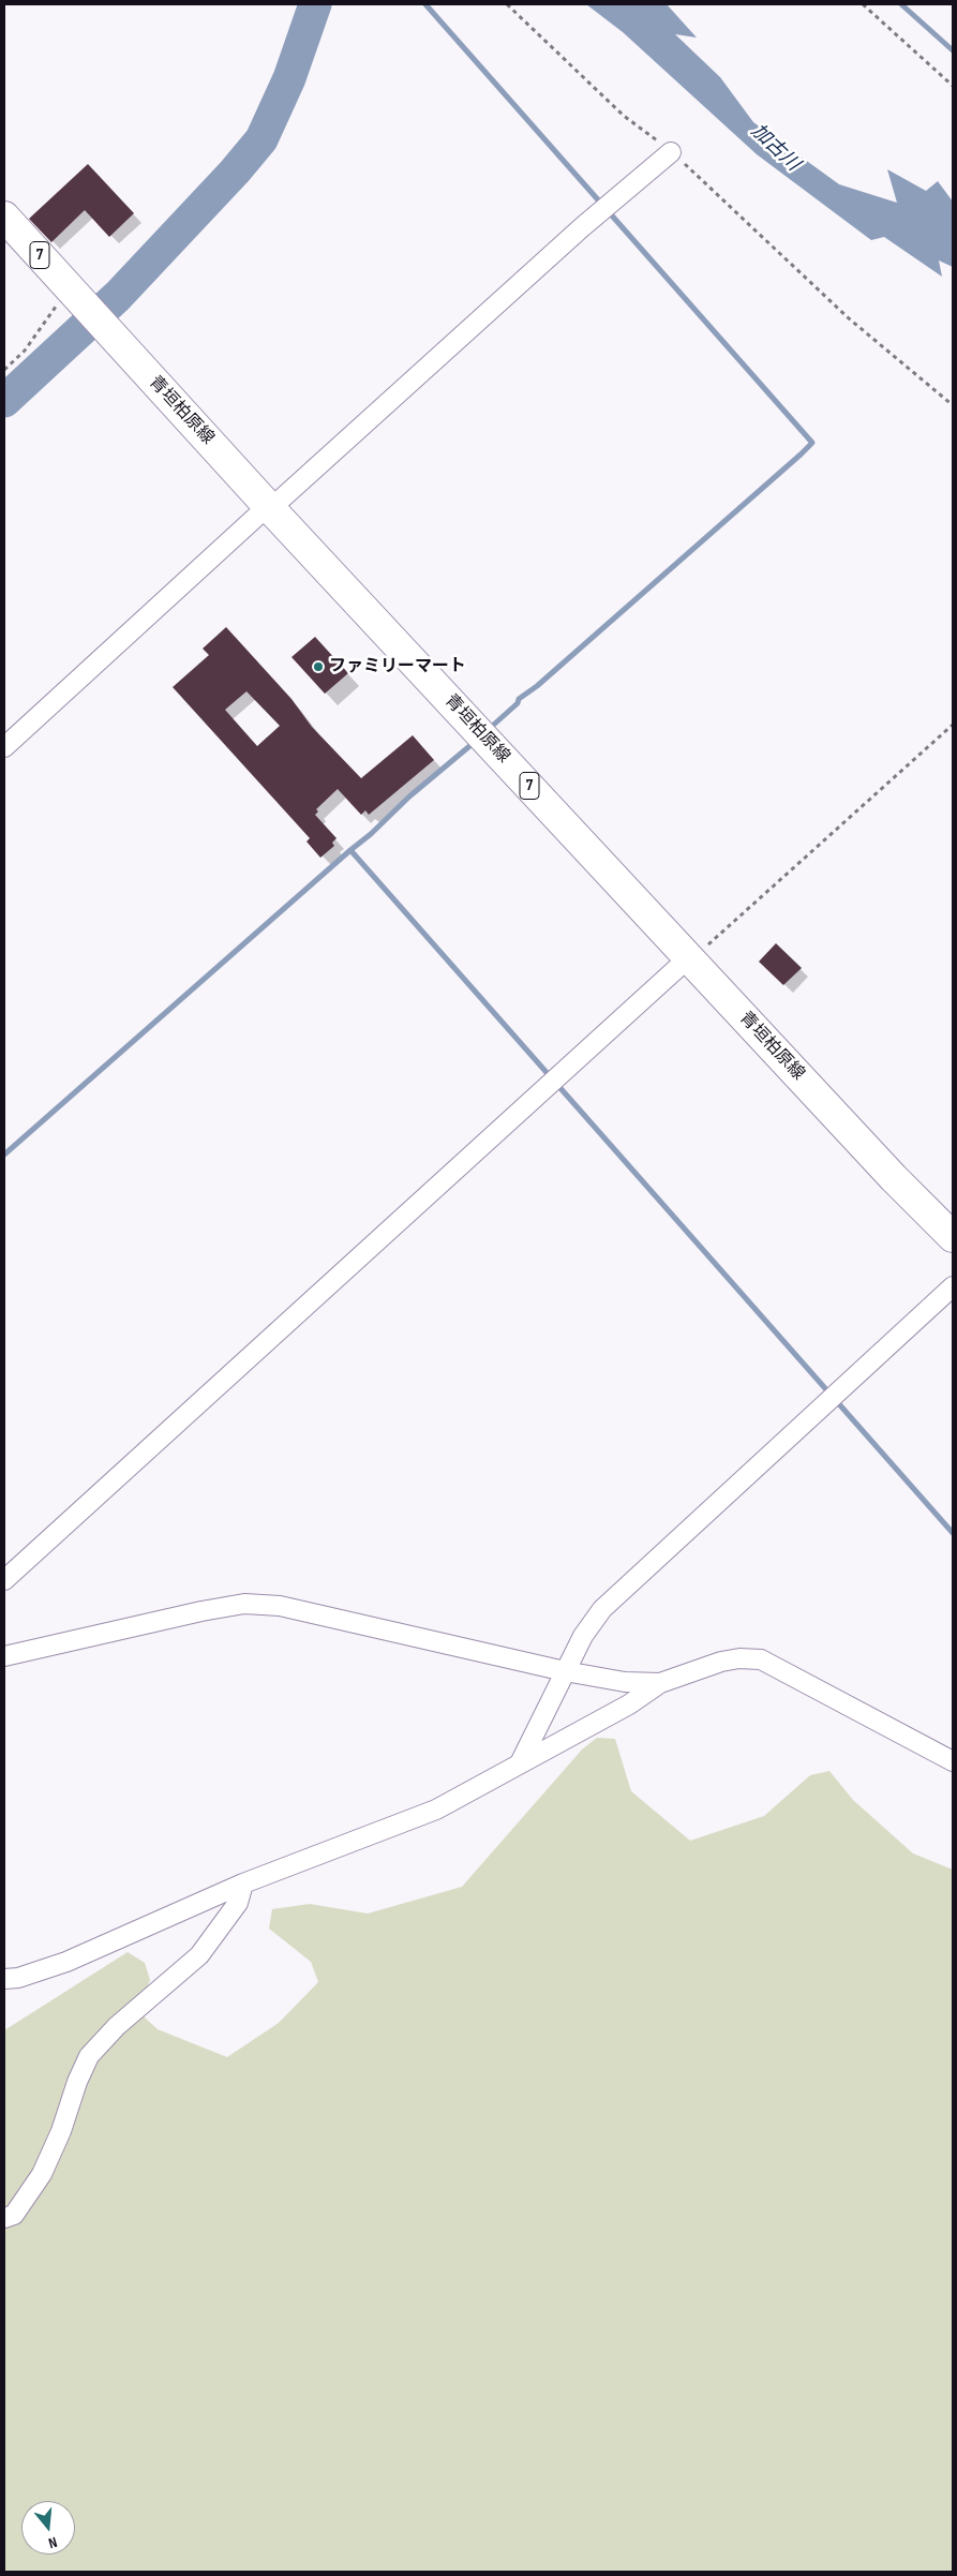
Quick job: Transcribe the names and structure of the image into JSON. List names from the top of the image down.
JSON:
{
  "streets": {
    "main road": ["7", "青垣柏原線"]
  },
  "water": ["加古川"],
  "places": ["ファミリーマート"],
  "north": "bottom"
}
